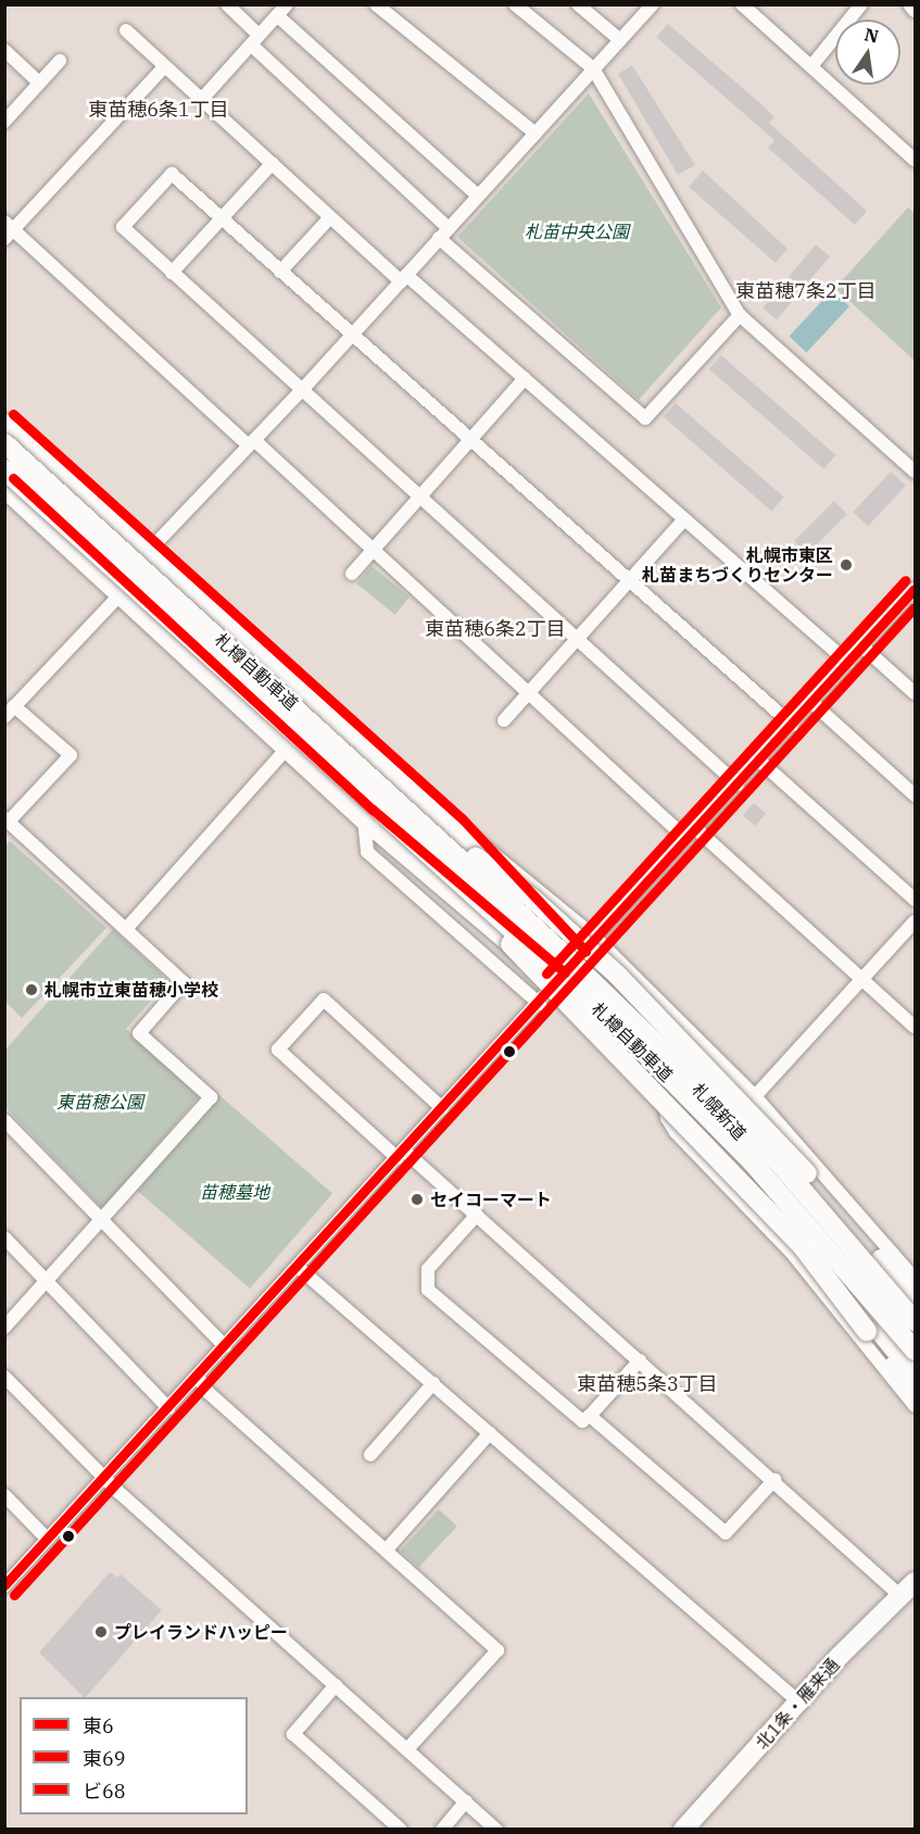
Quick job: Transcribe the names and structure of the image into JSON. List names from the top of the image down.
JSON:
{
  "streets": {
    "highway": ["札樽自動車道", "札幌新道", "北1条・雁来通"]
  },
  "crossings": [
    ["札樽自動車道", "札幌新道"]
  ],
  "districts": [
    "東苗穂6条1丁目",
    "東苗穂7条2丁目",
    "東苗穂6条2丁目",
    "東苗穂5条3丁目"
  ],
  "parks": ["札苗中央公園", "東苗穂公園", "苗穂墓地"],
  "places": [
    "札幌市東区 札苗まちづくりセンター",
    "札幌市立東苗穂小学校",
    "セイコーマート",
    "プレイランドハッピー"
  ],
  "lines": ["transit line ビ68", "transit line 東6", "transit line 東69"],
  "legend": ["東6", "東69", "ビ68"],
  "north": "top"
}
